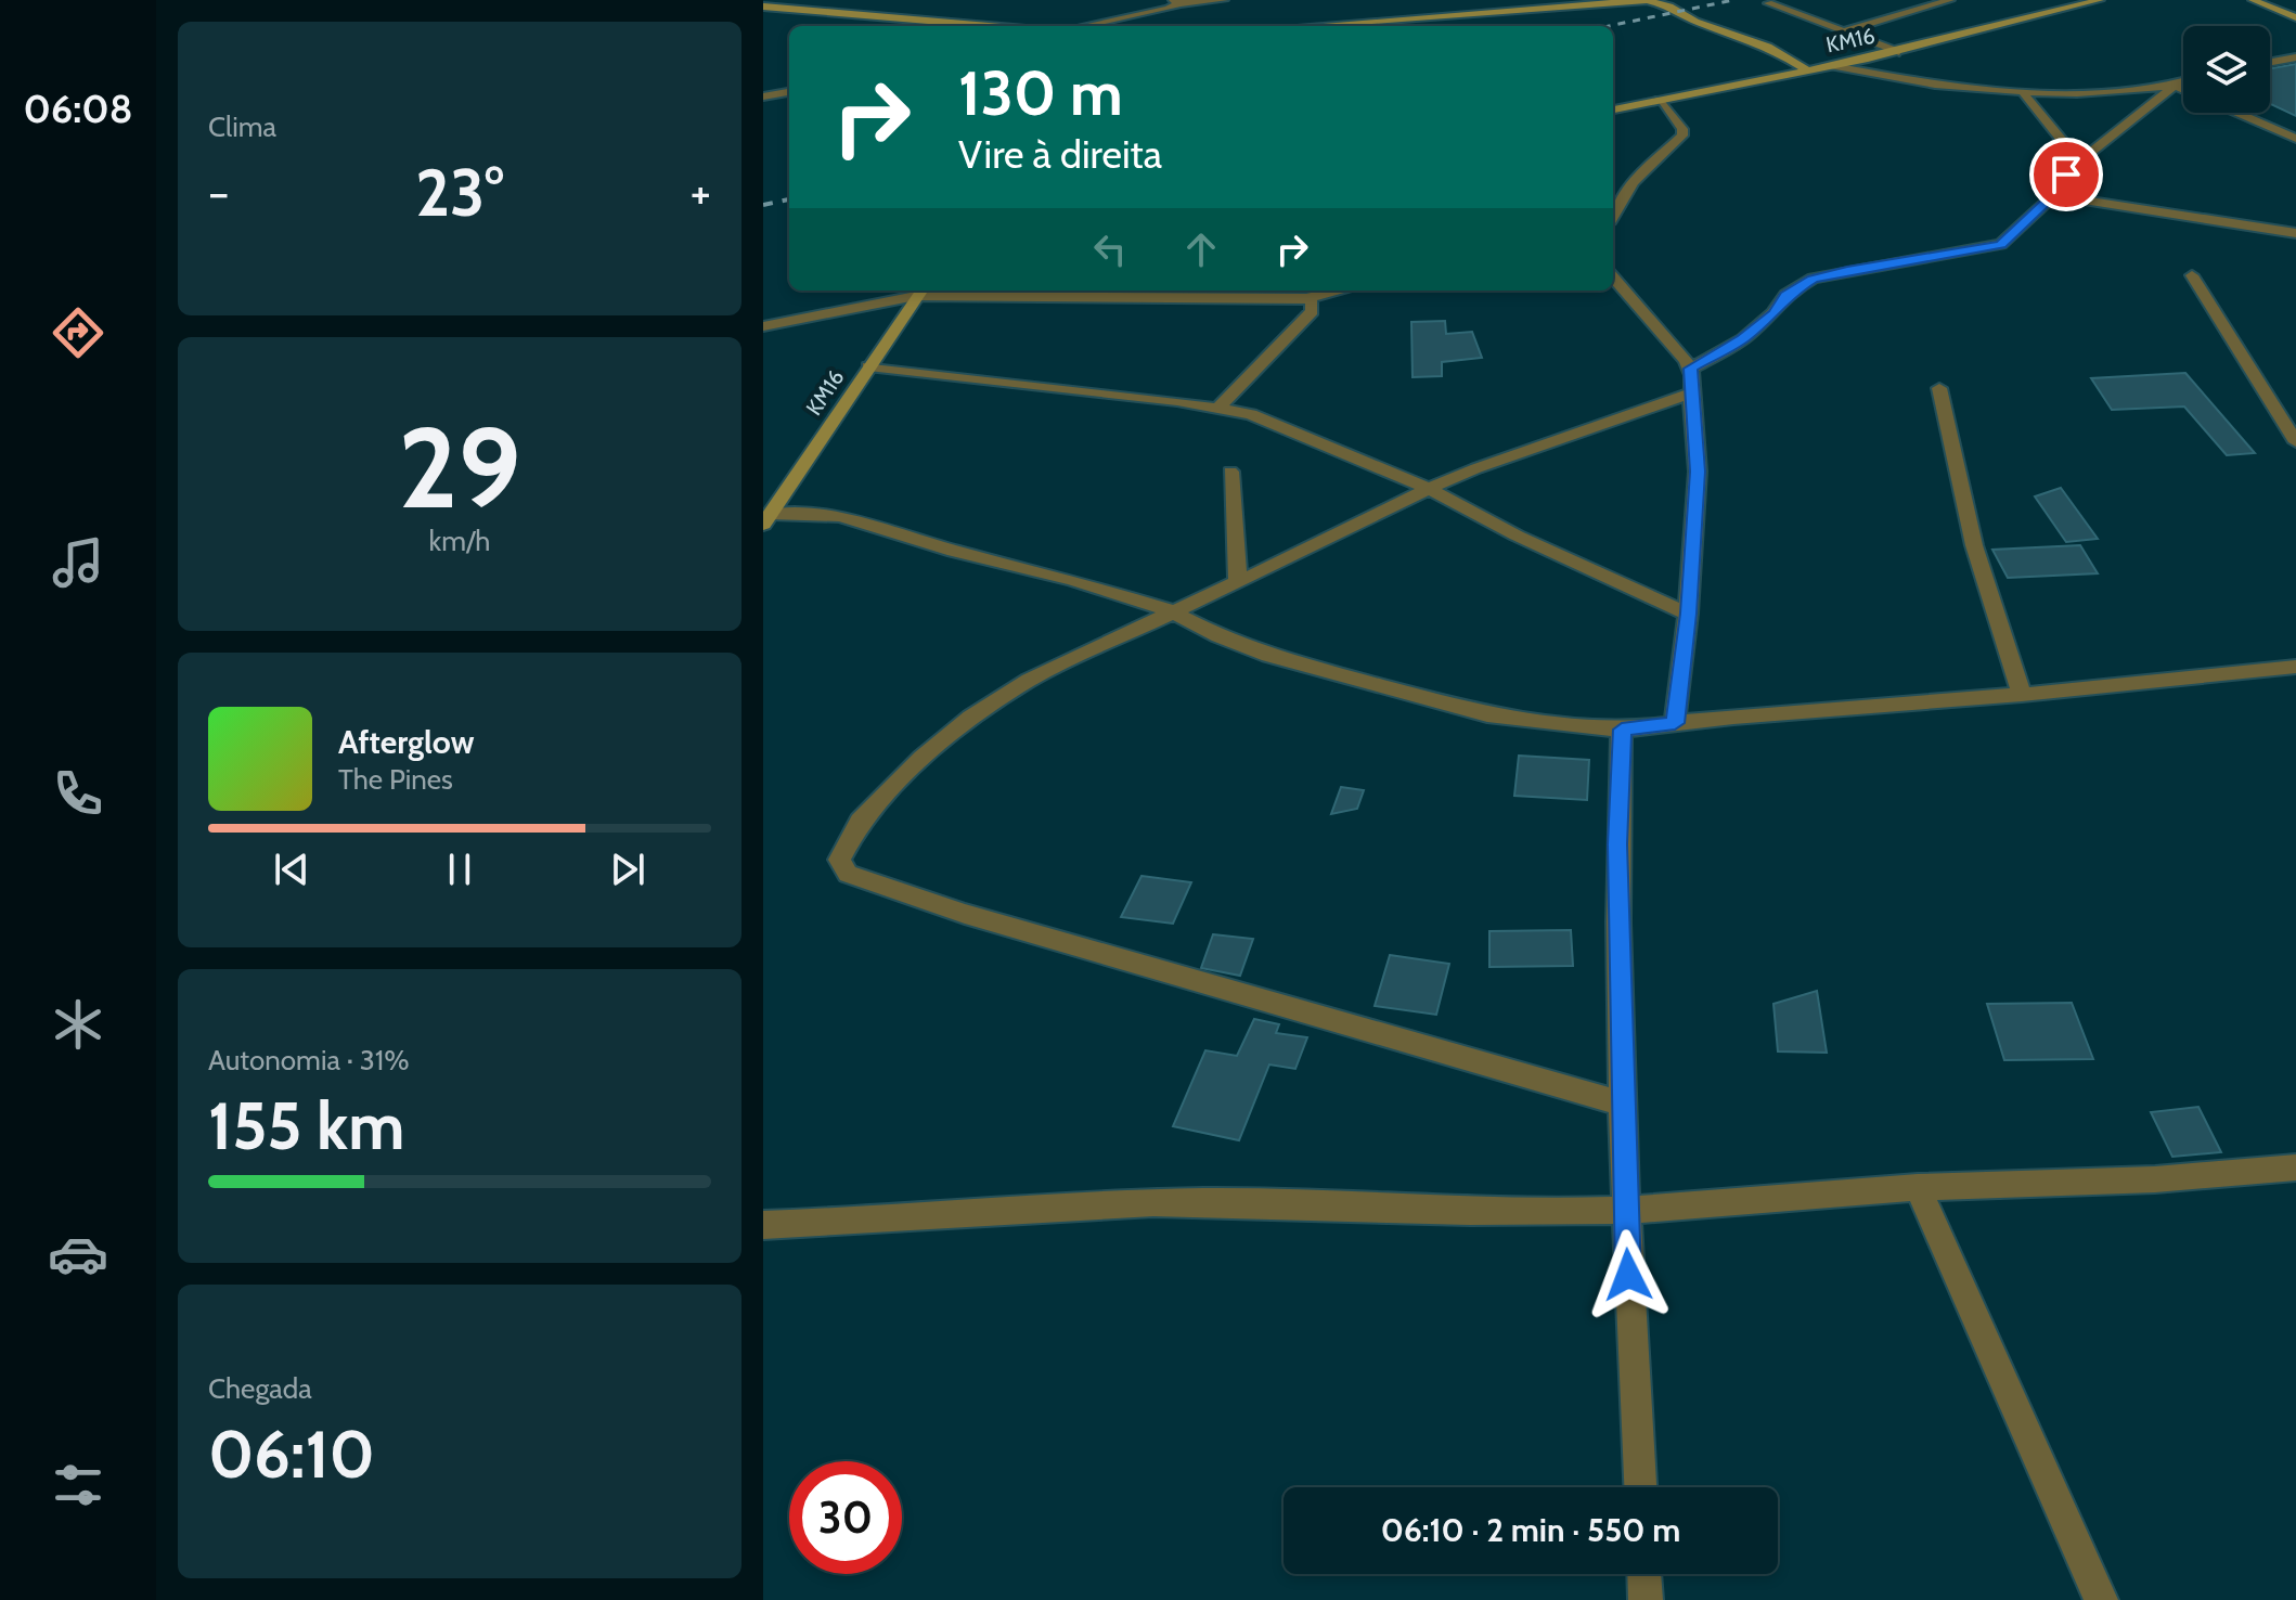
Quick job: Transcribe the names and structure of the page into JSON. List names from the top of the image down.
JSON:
{
  "streets": {
    "street": ["KM16"]
  },
  "page": {
    "tabs": "06:08",
    "tile": [
      "Clima",
      ["29", "km/h"],
      ["Autonomia · 31%", "155 km"],
      ["Chegada", "06:10"]
    ],
    "turn": ["130 m", "Vire à direita"],
    "heat": ["−", "23°", "+"],
    "song": ["Afterglow", "The Pines"],
    "limit": "30",
    "trip": "06:10 · 2 min · 550 m"
  }
}
